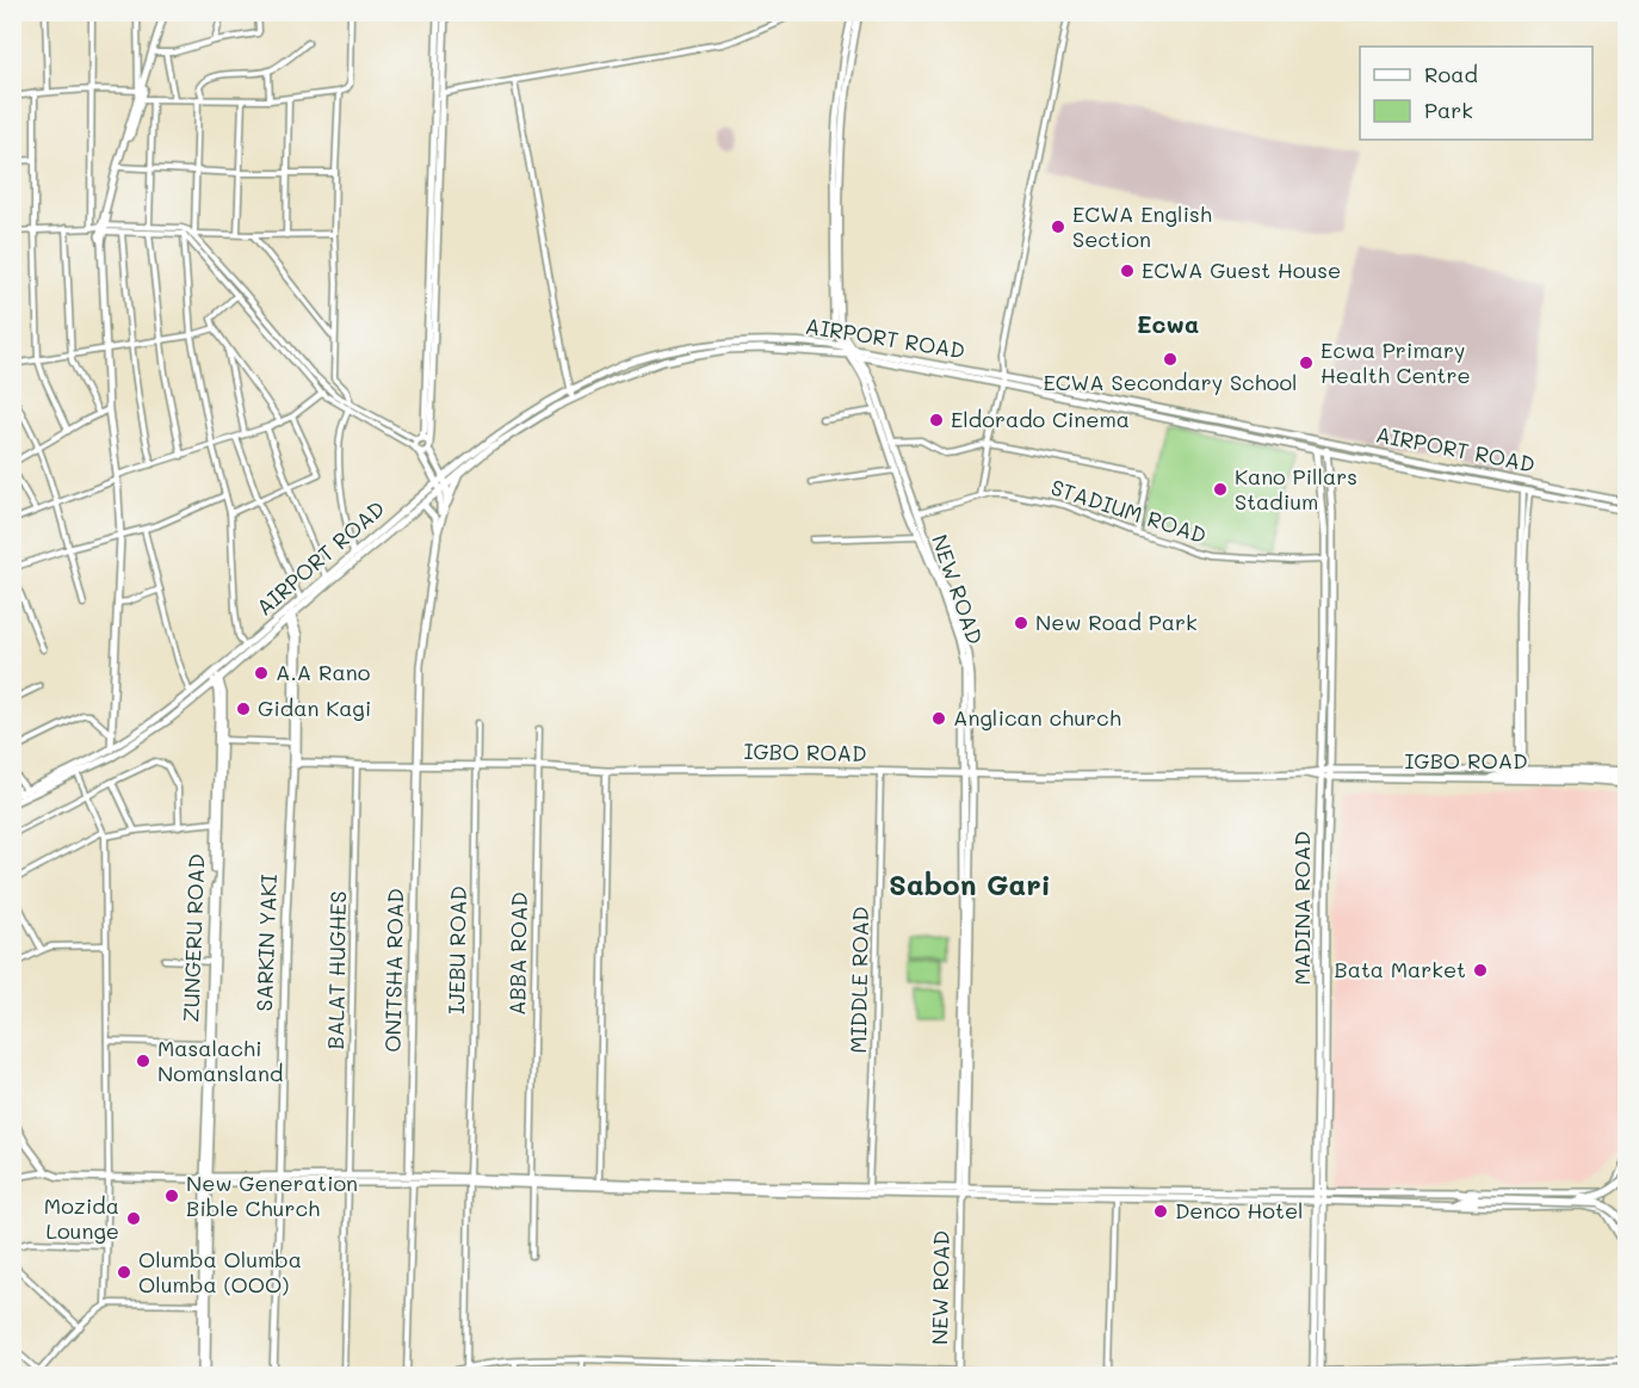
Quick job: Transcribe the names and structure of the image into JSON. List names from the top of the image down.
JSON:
{
  "streets": {
    "main road": [
      "AIRPORT ROAD",
      "NEW ROAD",
      "IGBO ROAD",
      "MADINA ROAD",
      "ZUNGERU ROAD",
      "SARKIN YAKI",
      "ONITSHA ROAD"
    ],
    "street": [
      "STADIUM ROAD",
      "IJEBU ROAD",
      "ABBA ROAD",
      "BALAT HUGHES",
      "MIDDLE ROAD"
    ]
  },
  "crossings": [
    ["AIRPORT ROAD", "NEW ROAD"],
    ["AIRPORT ROAD", "MADINA ROAD"],
    ["AIRPORT ROAD", "ZUNGERU ROAD"],
    ["AIRPORT ROAD", "SARKIN YAKI"],
    ["STADIUM ROAD", "NEW ROAD"],
    ["STADIUM ROAD", "MADINA ROAD"],
    ["NEW ROAD", "IGBO ROAD"],
    ["IGBO ROAD", "MADINA ROAD"],
    ["IGBO ROAD", "SARKIN YAKI"],
    ["IGBO ROAD", "IJEBU ROAD"],
    ["IGBO ROAD", "ABBA ROAD"],
    ["IGBO ROAD", "BALAT HUGHES"],
    ["IGBO ROAD", "ONITSHA ROAD"],
    ["IGBO ROAD", "MIDDLE ROAD"]
  ],
  "districts": ["Ecwa", "Sabon Gari"],
  "places": [
    "ECWA English Section",
    "ECWA Guest House",
    "ECWA Secondary School",
    "Ecwa Primary Health Centre",
    "Eldorado Cinema",
    "Kano Pillars Stadium",
    "New Road Park",
    "A.A Rano",
    "Gidan Kagi",
    "Anglican church",
    "Bata Market",
    "Masalachi Nomansland",
    "New Generation Bible Church",
    "Denco Hotel",
    "Mozida Lounge",
    "Olumba Olumba Olumba (OOO)"
  ],
  "legend": ["Road", "Park"]
}
